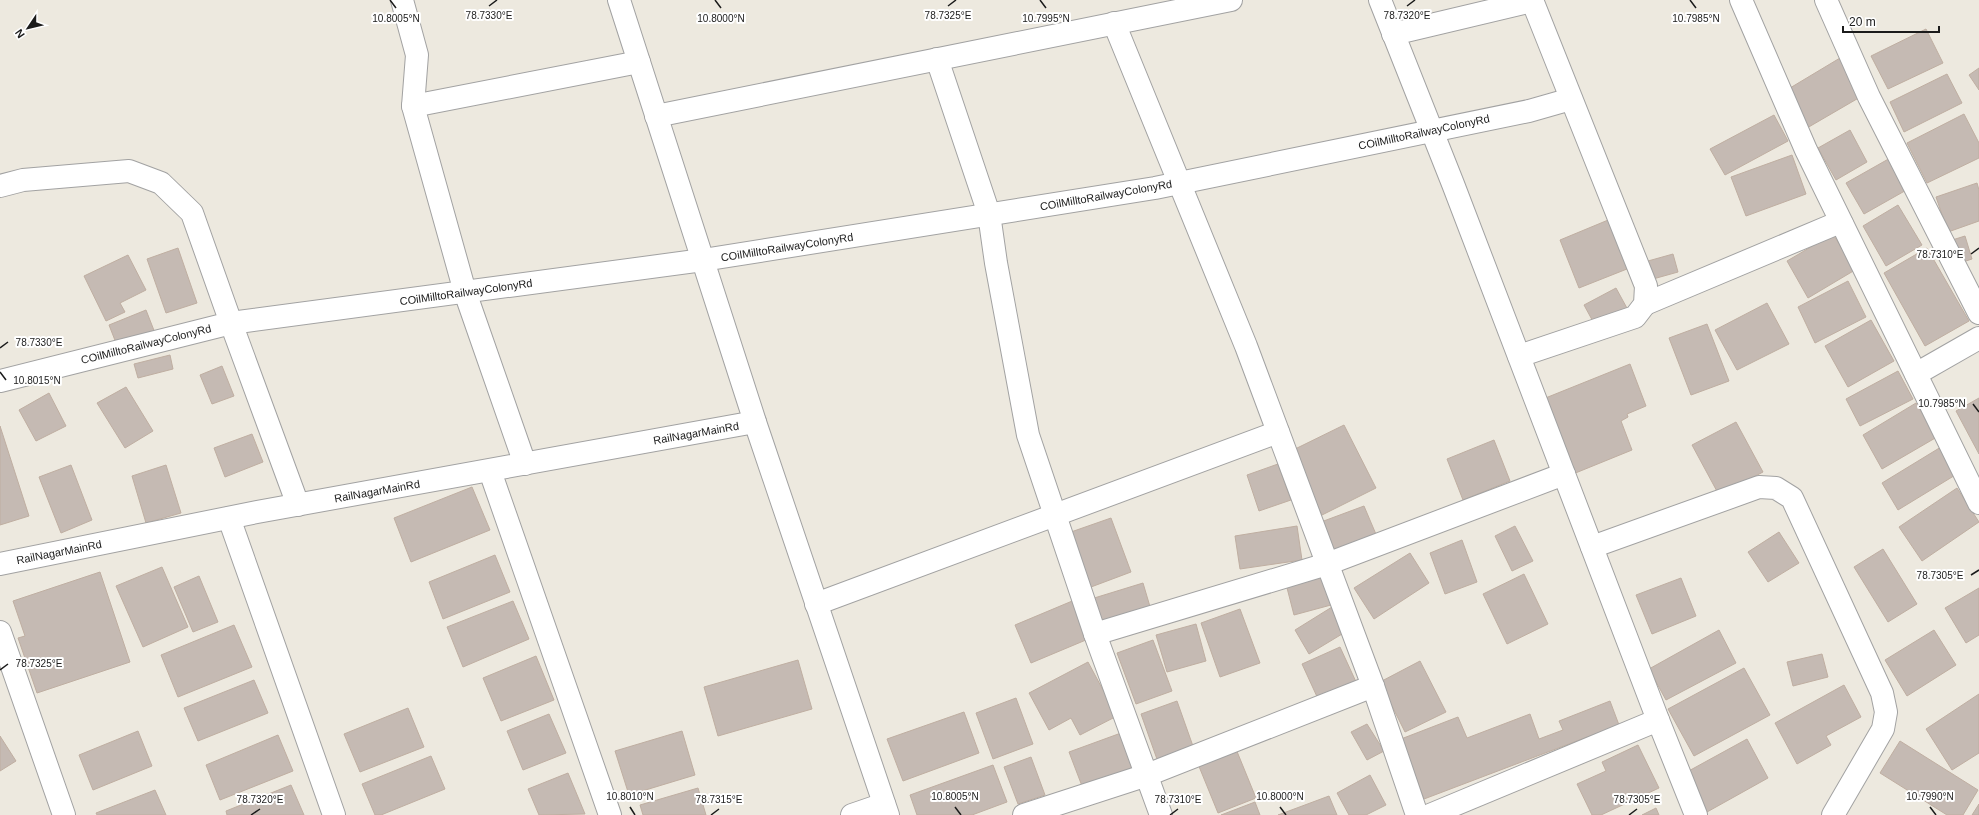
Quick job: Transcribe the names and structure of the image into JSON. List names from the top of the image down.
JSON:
{
  "streets": {
    "street": ["COilMilltoRailwayColonyRd", "RailNagarMainRd"]
  },
  "scale_bar": "20 m",
  "north": "bottom left",
  "coordinates": [
    "78.7325°E",
    "78.7330°E",
    "78.7320°E",
    "10.8000°N",
    "10.8005°N",
    "10.7995°N",
    "10.7985°N",
    "78.7310°E",
    "10.8015°N",
    "78.7305°E",
    "10.8010°N",
    "10.7990°N",
    "78.7315°E"
  ]
}
